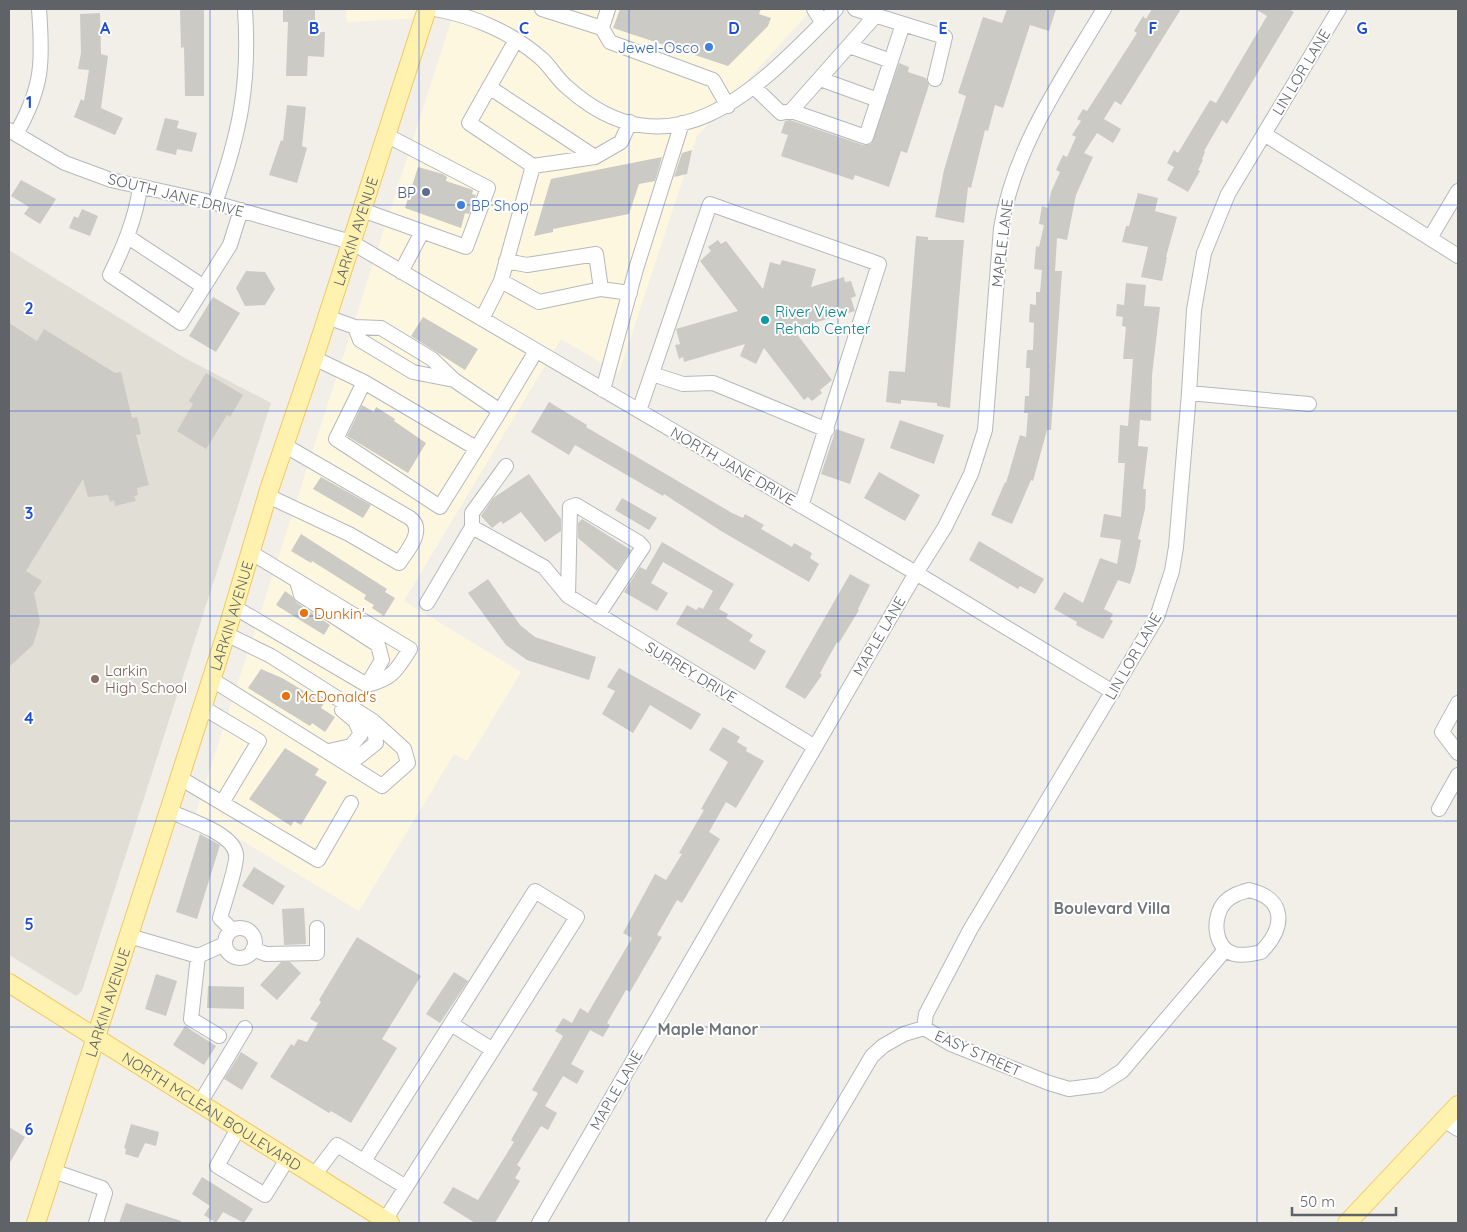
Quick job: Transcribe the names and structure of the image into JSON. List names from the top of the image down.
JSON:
{
  "streets": {
    "main road": ["LARKIN AVENUE", "NORTH MCLEAN BOULEVARD"],
    "street": [
      "LIN LOR LANE",
      "SOUTH JANE DRIVE",
      "MAPLE LANE",
      "NORTH JANE DRIVE",
      "SURREY DRIVE",
      "EASY STREET"
    ]
  },
  "crossings": [
    ["LIN LOR LANE", "NORTH JANE DRIVE"],
    ["LIN LOR LANE", "EASY STREET"],
    ["SOUTH JANE DRIVE", "LARKIN AVENUE"],
    ["SOUTH JANE DRIVE", "NORTH JANE DRIVE"],
    ["LARKIN AVENUE", "NORTH JANE DRIVE"],
    ["LARKIN AVENUE", "NORTH MCLEAN BOULEVARD"],
    ["MAPLE LANE", "NORTH JANE DRIVE"],
    ["MAPLE LANE", "SURREY DRIVE"]
  ],
  "districts": ["Boulevard Villa", "Maple Manor"],
  "places": [
    "Jewel-Osco",
    "BP",
    "BP Shop",
    "River View Rehab Center",
    "Dunkin'",
    "Larkin High School",
    "McDonald's"
  ],
  "scale_bar": "50 m",
  "grid": {
    "columns": [
      "A",
      "B",
      "C",
      "D",
      "E",
      "F",
      "G"
    ],
    "rows": [
      "1",
      "2",
      "3",
      "4",
      "5",
      "6"
    ]
  }
}
